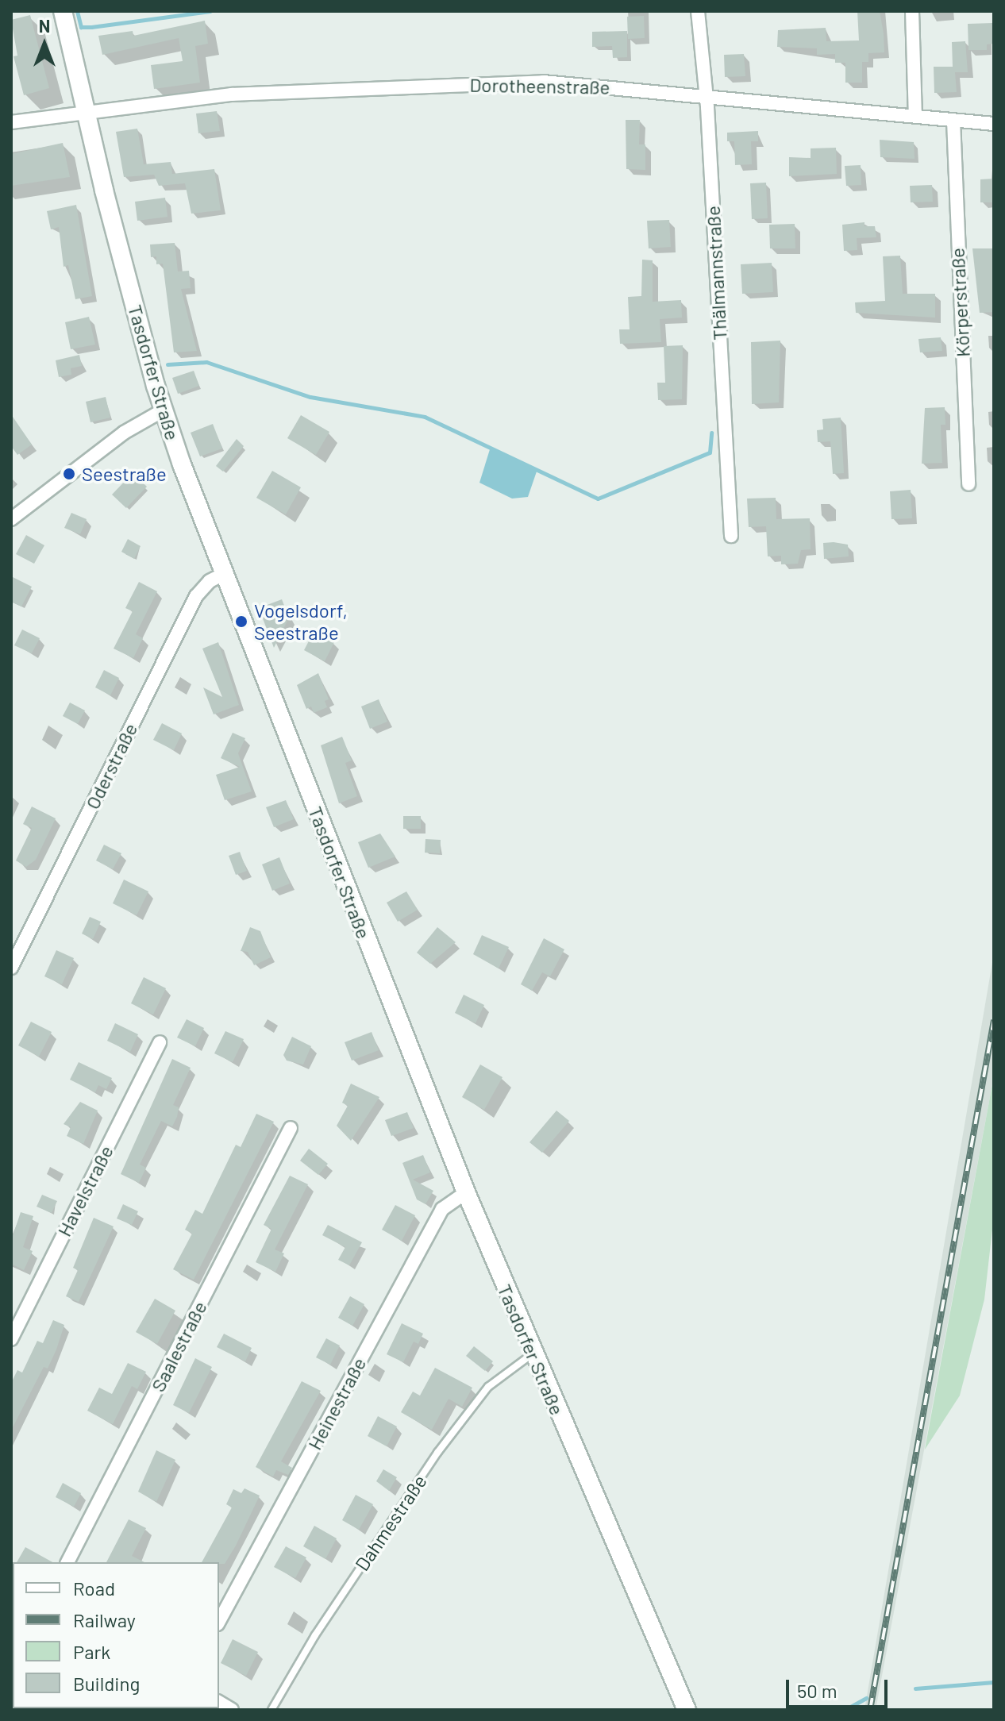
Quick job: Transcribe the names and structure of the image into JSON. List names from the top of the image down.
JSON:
{
  "streets": {
    "main road": ["Tasdorfer Straße"],
    "street": [
      "Dorotheenstraße",
      "Thälmannstraße",
      "Körperstraße",
      "Oderstraße",
      "Havelstraße",
      "Saalestraße",
      "Heinestraße"
    ],
    "lane": ["Dahmestraße"]
  },
  "crossings": [
    ["Dorotheenstraße", "Thälmannstraße"],
    ["Dorotheenstraße", "Körperstraße"],
    ["Dorotheenstraße", "Tasdorfer Straße"],
    ["Tasdorfer Straße", "Oderstraße"],
    ["Tasdorfer Straße", "Heinestraße"],
    ["Tasdorfer Straße", "Dahmestraße"]
  ],
  "places": ["Seestraße", "Vogelsdorf, Seestraße"],
  "legend": [
    "Road",
    "Railway",
    "Park",
    "Building"
  ],
  "scale_bar": "50 m",
  "north": "top"
}
